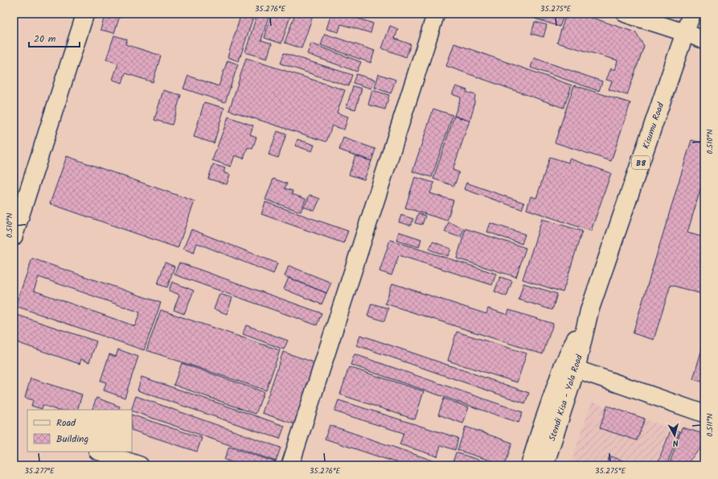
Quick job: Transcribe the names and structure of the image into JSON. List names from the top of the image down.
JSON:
{
  "streets": {
    "highway": ["Kisumu Road", "B8", "Stendi Kisa - Yala Road"]
  },
  "crossings": [
    ["Kisumu Road", "Stendi Kisa - Yala Road"],
    ["B8", "Stendi Kisa - Yala Road"]
  ],
  "legend": ["Road", "Building"],
  "scale_bar": "20 m",
  "north": "bottom",
  "coordinates": [
    "35.276°E",
    "35.275°E",
    "0.510°N",
    "0.511°N",
    "35.277°E"
  ]
}
